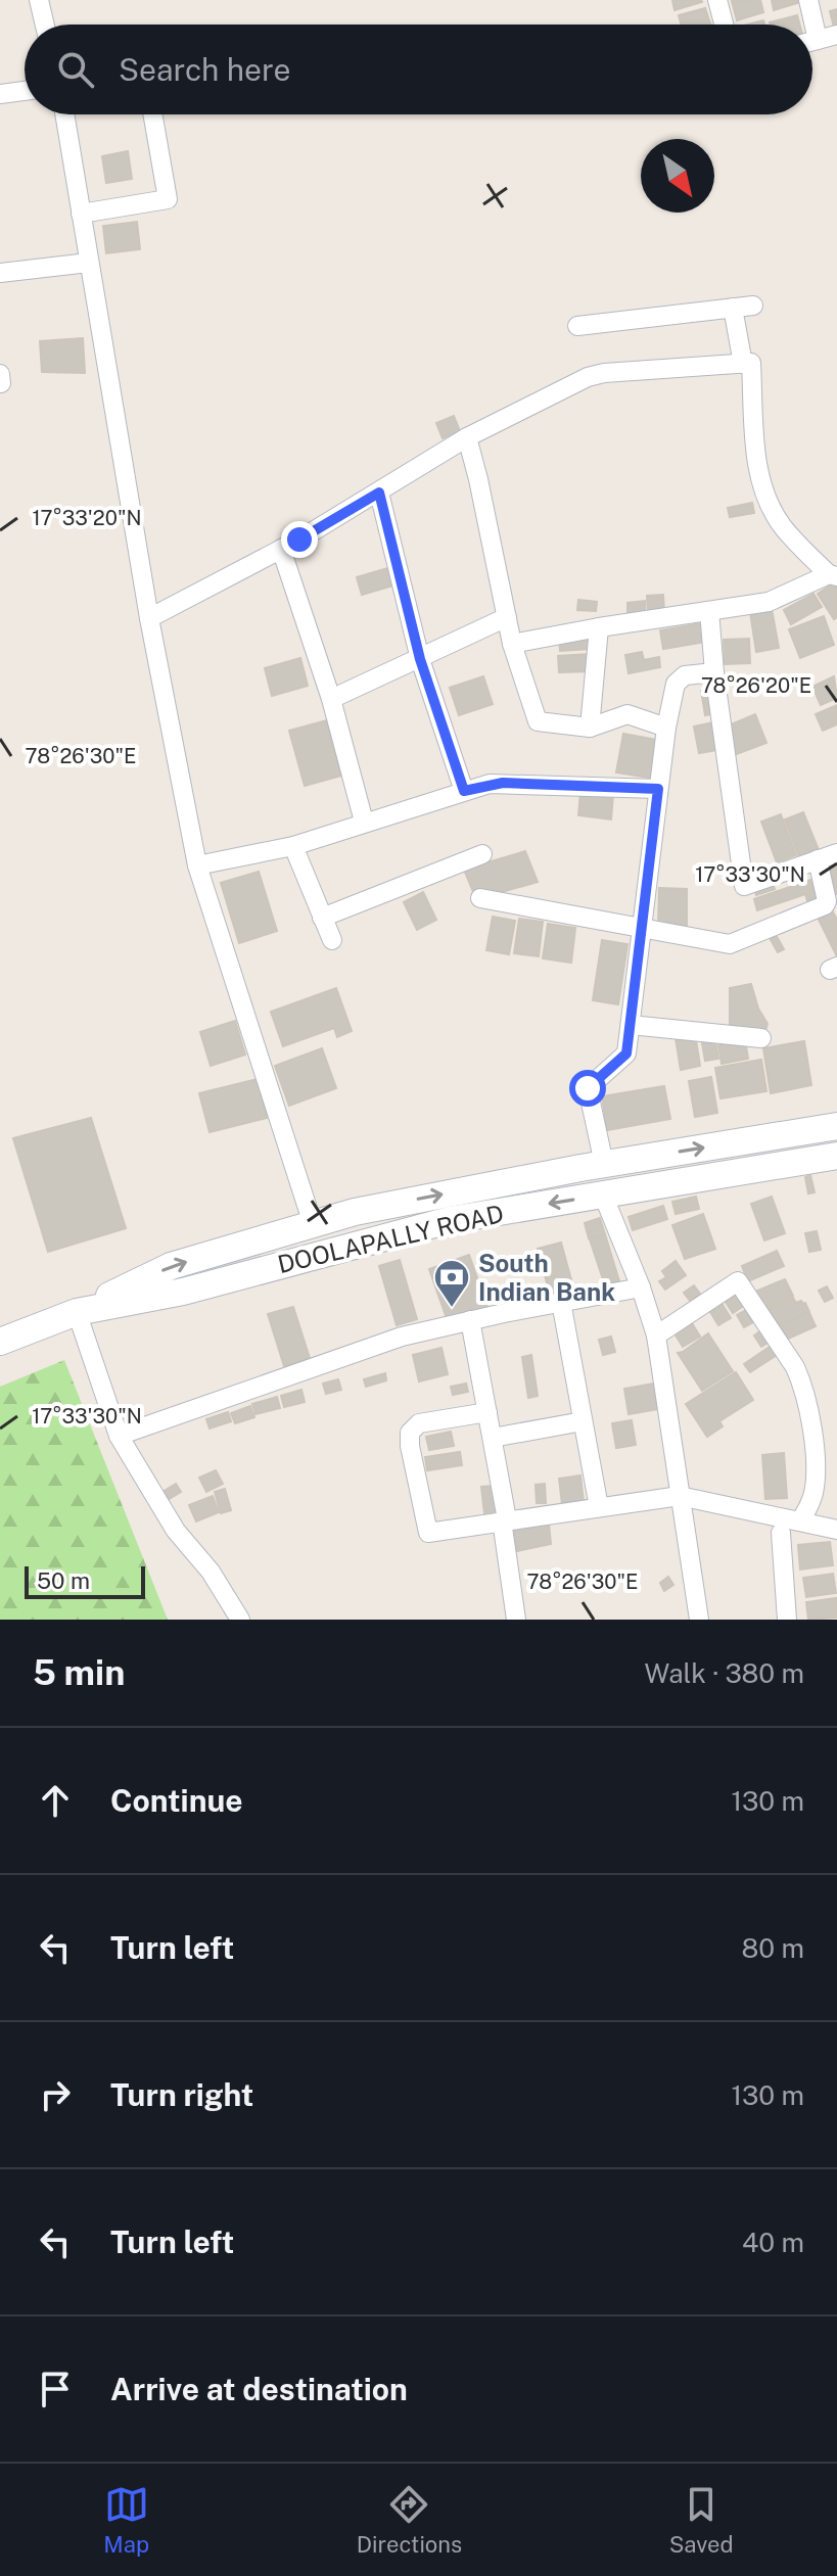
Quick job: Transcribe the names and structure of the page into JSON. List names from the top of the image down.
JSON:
{
  "streets": {
    "main road": ["DOOLAPALLY ROAD"]
  },
  "places": {
    "bank": ["South Indian Bank"]
  },
  "scale_bar": "50 m",
  "north": "bottom right",
  "page": {
    "search": "Search here",
    "scale": "50 m",
    "heading": ["5 min", "Walk · 380 m"],
    "list": [
      ["Continue", "130 m"],
      ["Turn left", "80 m"],
      ["Turn right", "130 m"],
      ["Turn left", "40 m"],
      "Arrive at destination"
    ],
    "nav": ["Map", "Directions", "Saved"]
  },
  "coordinates": [
    "17°33'20\"N",
    "78°26'20\"E",
    "78°26'30\"E",
    "17°33'30\"N"
  ]
}
